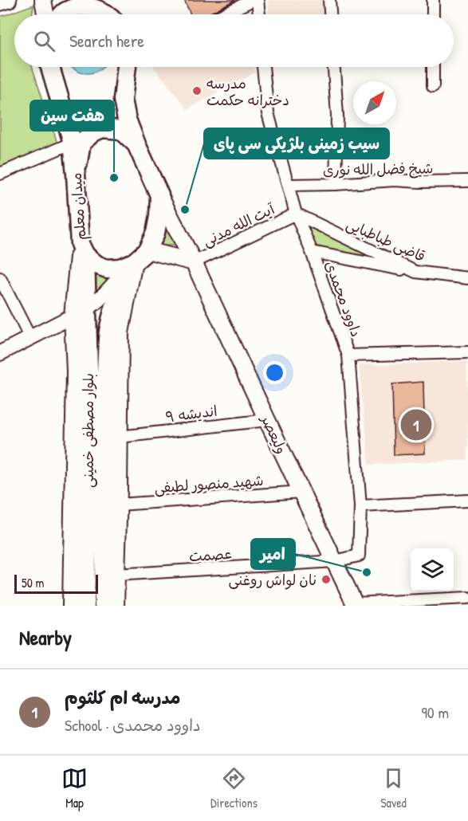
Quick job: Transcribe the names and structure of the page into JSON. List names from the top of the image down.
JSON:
{
  "streets": {
    "main road": ["میدان معلم", "بلوار مصطفی خمینی", "ولیعصر"],
    "street": [
      "شیخ فضل الله نوری",
      "آیت الله مدنی",
      "قاضی طباطبایی",
      "داوود محمدی",
      "اندیشه ۹",
      "شهید منصور لطیفی",
      "عصمت"
    ]
  },
  "crossings": [
    ["شیخ فضل الله نوری", "داوود محمدی"],
    ["میدان معلم", "بلوار مصطفی خمینی"],
    ["میدان معلم", "ولیعصر"],
    ["آیت الله مدنی", "قاضی طباطبایی"],
    ["آیت الله مدنی", "داوود محمدی"],
    ["آیت الله مدنی", "ولیعصر"],
    ["قاضی طباطبایی", "داوود محمدی"],
    ["داوود محمدی", "عصمت"],
    ["اندیشه ۹", "ولیعصر"],
    ["بلوار مصطفی خمینی", "ولیعصر"],
    ["ولیعصر", "شهید منصور لطیفی"],
    ["ولیعصر", "عصمت"]
  ],
  "places": [
    "مدرسه دخترانه حکمت",
    "هفت سین",
    "سیب زمینی بلژیکی سی پای",
    "امیر",
    "نان لواش روغنی"
  ],
  "scale_bar": "50 m",
  "north": "top right",
  "page": {
    "search": "Search here",
    "pins": "1",
    "scale": "50 m",
    "heading": "Nearby",
    "list": [
      {
        "mark": "1",
        "name": "مدرسه ام کلثوم",
        "note": "School · داوود محمدی",
        "value": "90 m"
      }
    ],
    "nav": ["Map", "Directions", "Saved"]
  }
}
